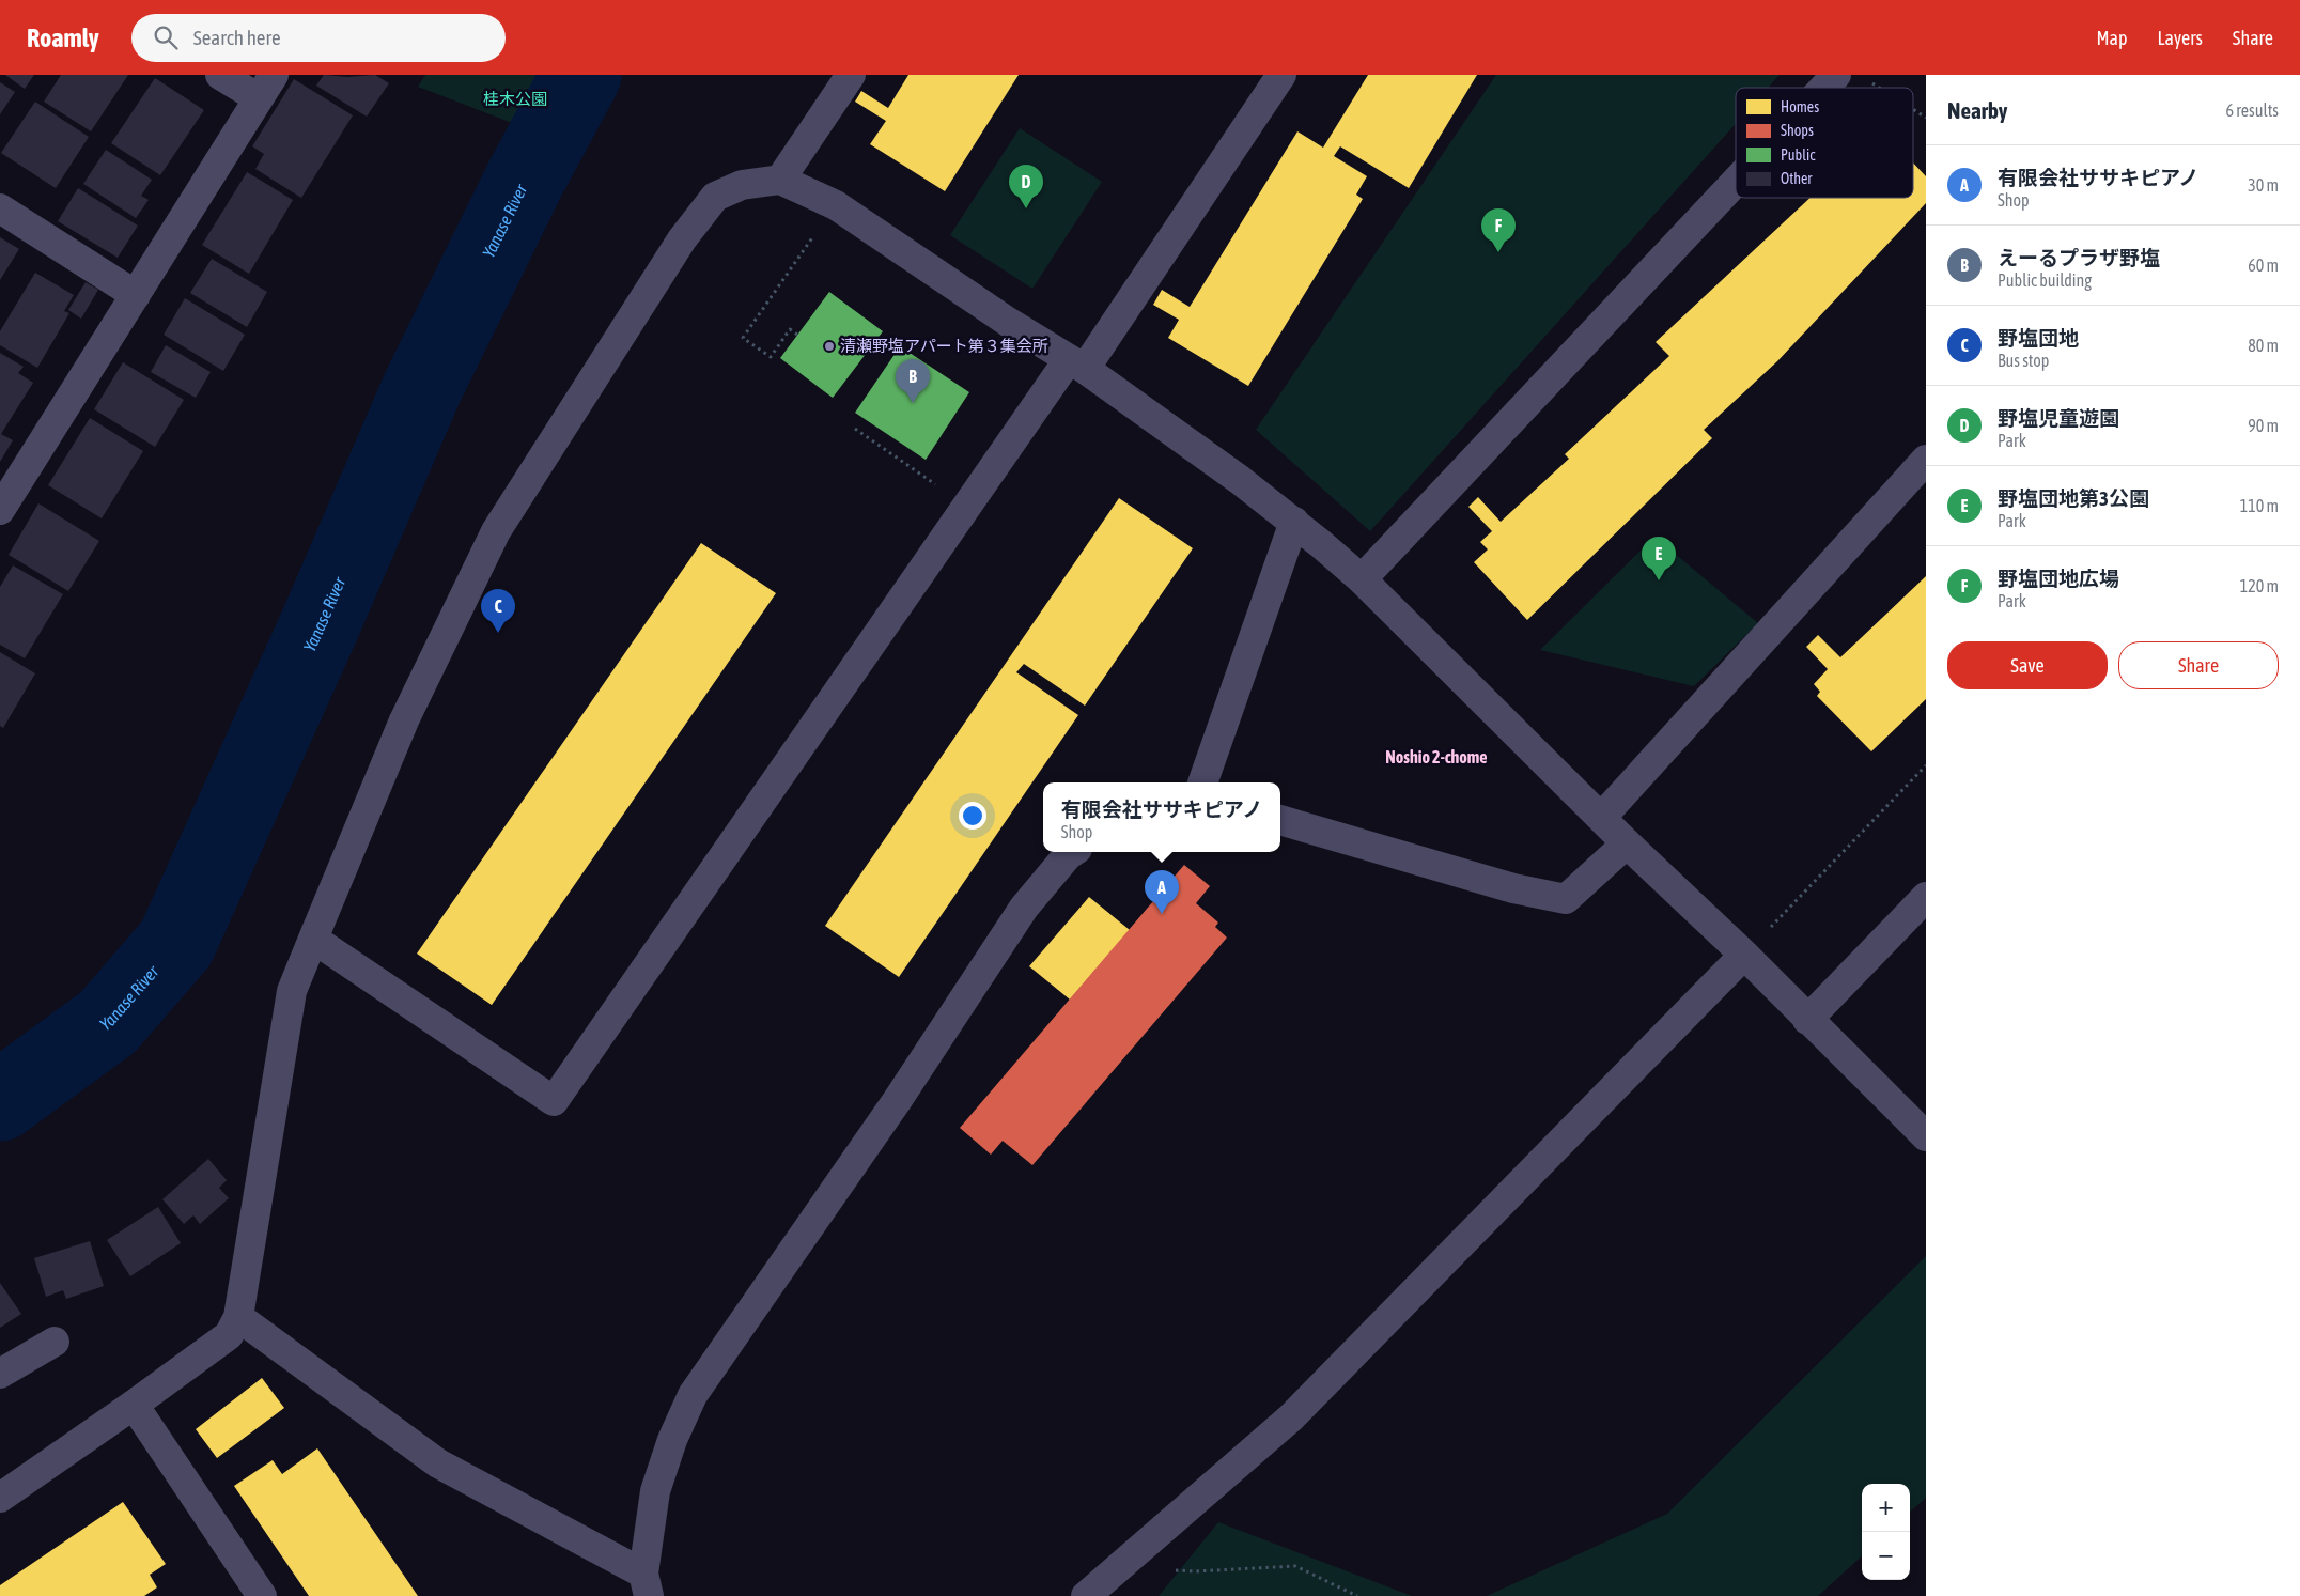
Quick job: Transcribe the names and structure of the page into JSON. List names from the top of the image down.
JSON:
{
  "districts": ["Noshio 2-chome"],
  "water": ["Yanase River"],
  "parks": ["桂木公園"],
  "places": ["清瀬野塩アパート第３集会所"],
  "legend": [
    "Homes",
    "Shops",
    "Public",
    "Other"
  ],
  "page": {
    "header": "Roamly",
    "search": "Search here",
    "nav": ["Map", "Layers", "Share"],
    "heading": ["Nearby", "6 results"],
    "list": [
      {
        "mark": "A",
        "name": "有限会社ササキピアノ",
        "note": "Shop",
        "value": "30 m"
      },
      {
        "mark": "B",
        "name": "えーるプラザ野塩",
        "note": "Public building",
        "value": "60 m"
      },
      {
        "mark": "C",
        "name": "野塩団地",
        "note": "Bus stop",
        "value": "80 m"
      },
      {
        "mark": "D",
        "name": "野塩児童遊園",
        "note": "Park",
        "value": "90 m"
      },
      {
        "mark": "E",
        "name": "野塩団地第3公園",
        "note": "Park",
        "value": "110 m"
      },
      {
        "mark": "F",
        "name": "野塩団地広場",
        "note": "Park",
        "value": "120 m"
      }
    ],
    "pins": [
      "D",
      "F",
      "B",
      "E",
      "C",
      "A"
    ],
    "buttons": ["Save", "Share"],
    "popup": ["有限会社ササキピアノ", "Shop"],
    "map_buttons": ["+", "−"]
  }
}
